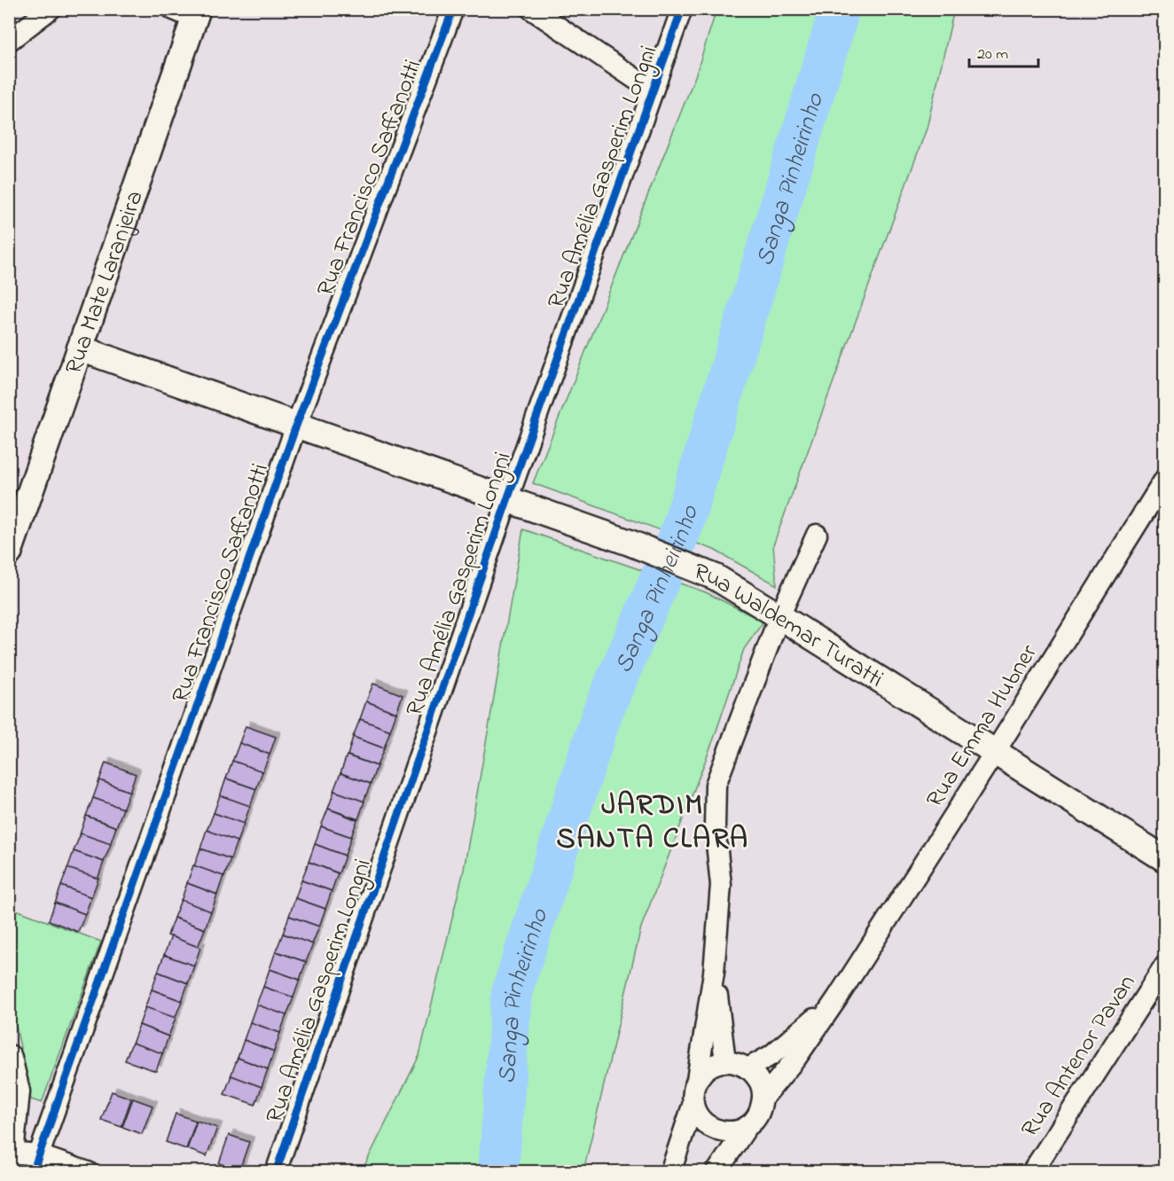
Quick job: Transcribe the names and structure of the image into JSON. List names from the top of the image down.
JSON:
{
  "streets": {
    "street": [
      "Rua Amélia Gasperim Longni",
      "Rua Francisco Saffanotti",
      "Rua Mate Laranjeira",
      "Rua Waldemar Turatti",
      "Rua Emma Hubner",
      "Rua Antenor Pavan"
    ]
  },
  "crossings": [
    ["Rua Amélia Gasperim Longni", "Rua Waldemar Turatti"],
    ["Rua Francisco Saffanotti", "Rua Waldemar Turatti"],
    ["Rua Mate Laranjeira", "Rua Waldemar Turatti"],
    ["Rua Waldemar Turatti", "Rua Emma Hubner"]
  ],
  "districts": ["JARDIM SANTA CLARA"],
  "water": ["Sanga Pinheirinho"],
  "scale_bar": "20 m"
}
